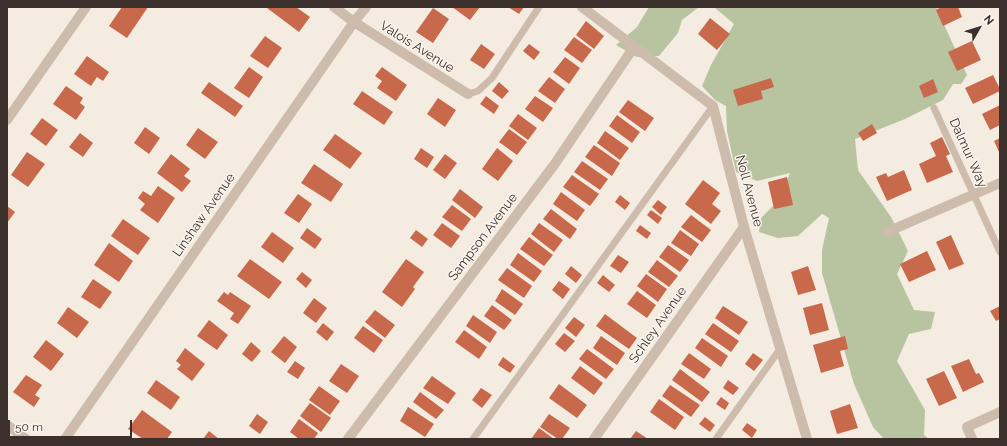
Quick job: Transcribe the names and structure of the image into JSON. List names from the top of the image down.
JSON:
{
  "streets": {
    "street": [
      "Valois Avenue",
      "Noll Avenue",
      "Linshaw Avenue",
      "Sampson Avenue",
      "Schley Avenue"
    ],
    "lane": ["Dalmur Way"]
  },
  "crossings": [
    ["Valois Avenue", "Linshaw Avenue"],
    ["Noll Avenue", "Schley Avenue"]
  ],
  "scale_bar": "50 m",
  "north": "top right"
}
